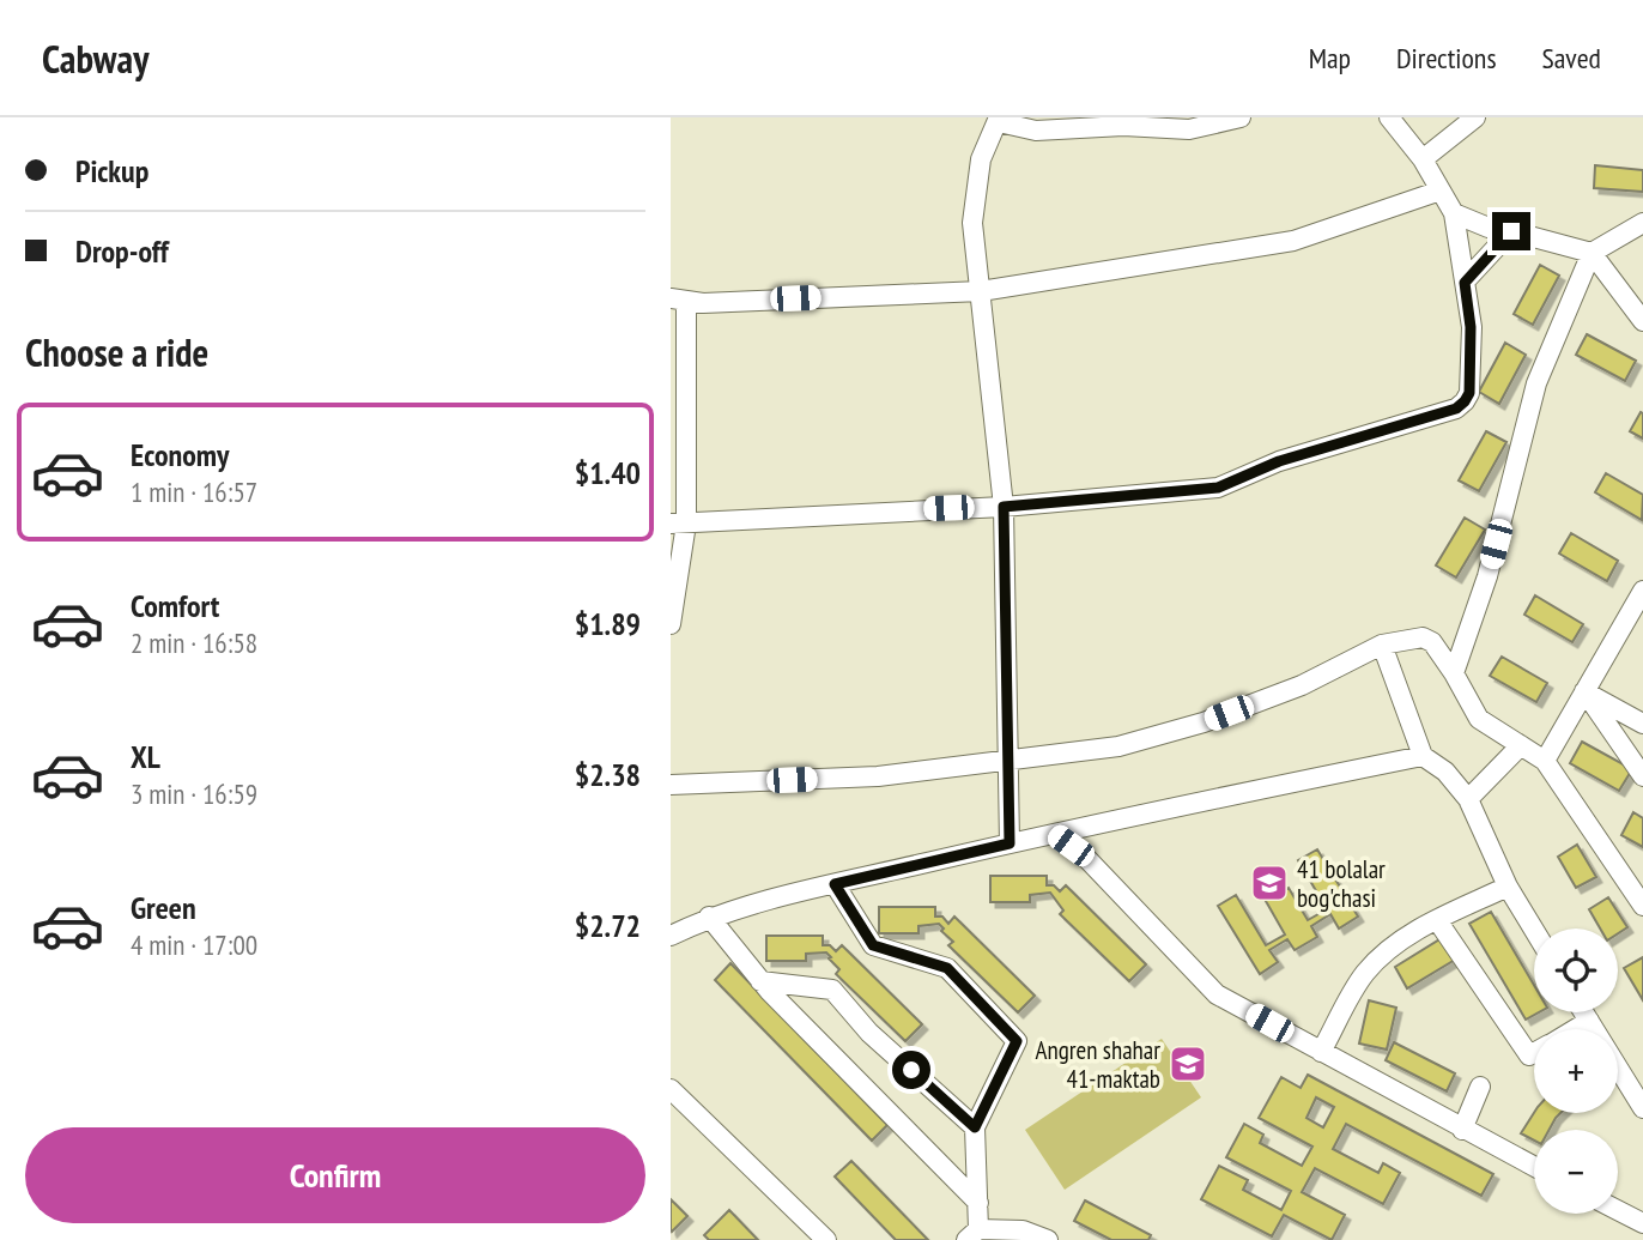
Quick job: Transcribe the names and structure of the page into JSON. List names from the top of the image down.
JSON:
{
  "places": {
    "school or university": ["41 bolalar bog'chasi", "Angren shahar 41-maktab"]
  },
  "page": {
    "header": "Cabway",
    "nav": ["Map", "Directions", "Saved"],
    "banner": ["Pickup", "Drop-off"],
    "heading": "Choose a ride",
    "list": [
      {
        "name": "Economy",
        "note": "1 min · 16:57",
        "value": "$1.40"
      },
      {
        "name": "Comfort",
        "note": "2 min · 16:58",
        "value": "$1.89"
      },
      {
        "name": "XL",
        "note": "3 min · 16:59",
        "value": "$2.38"
      },
      {
        "name": "Green",
        "note": "4 min · 17:00",
        "value": "$2.72"
      }
    ],
    "map_buttons": ["+", "−"],
    "buttons": "Confirm"
  }
}
